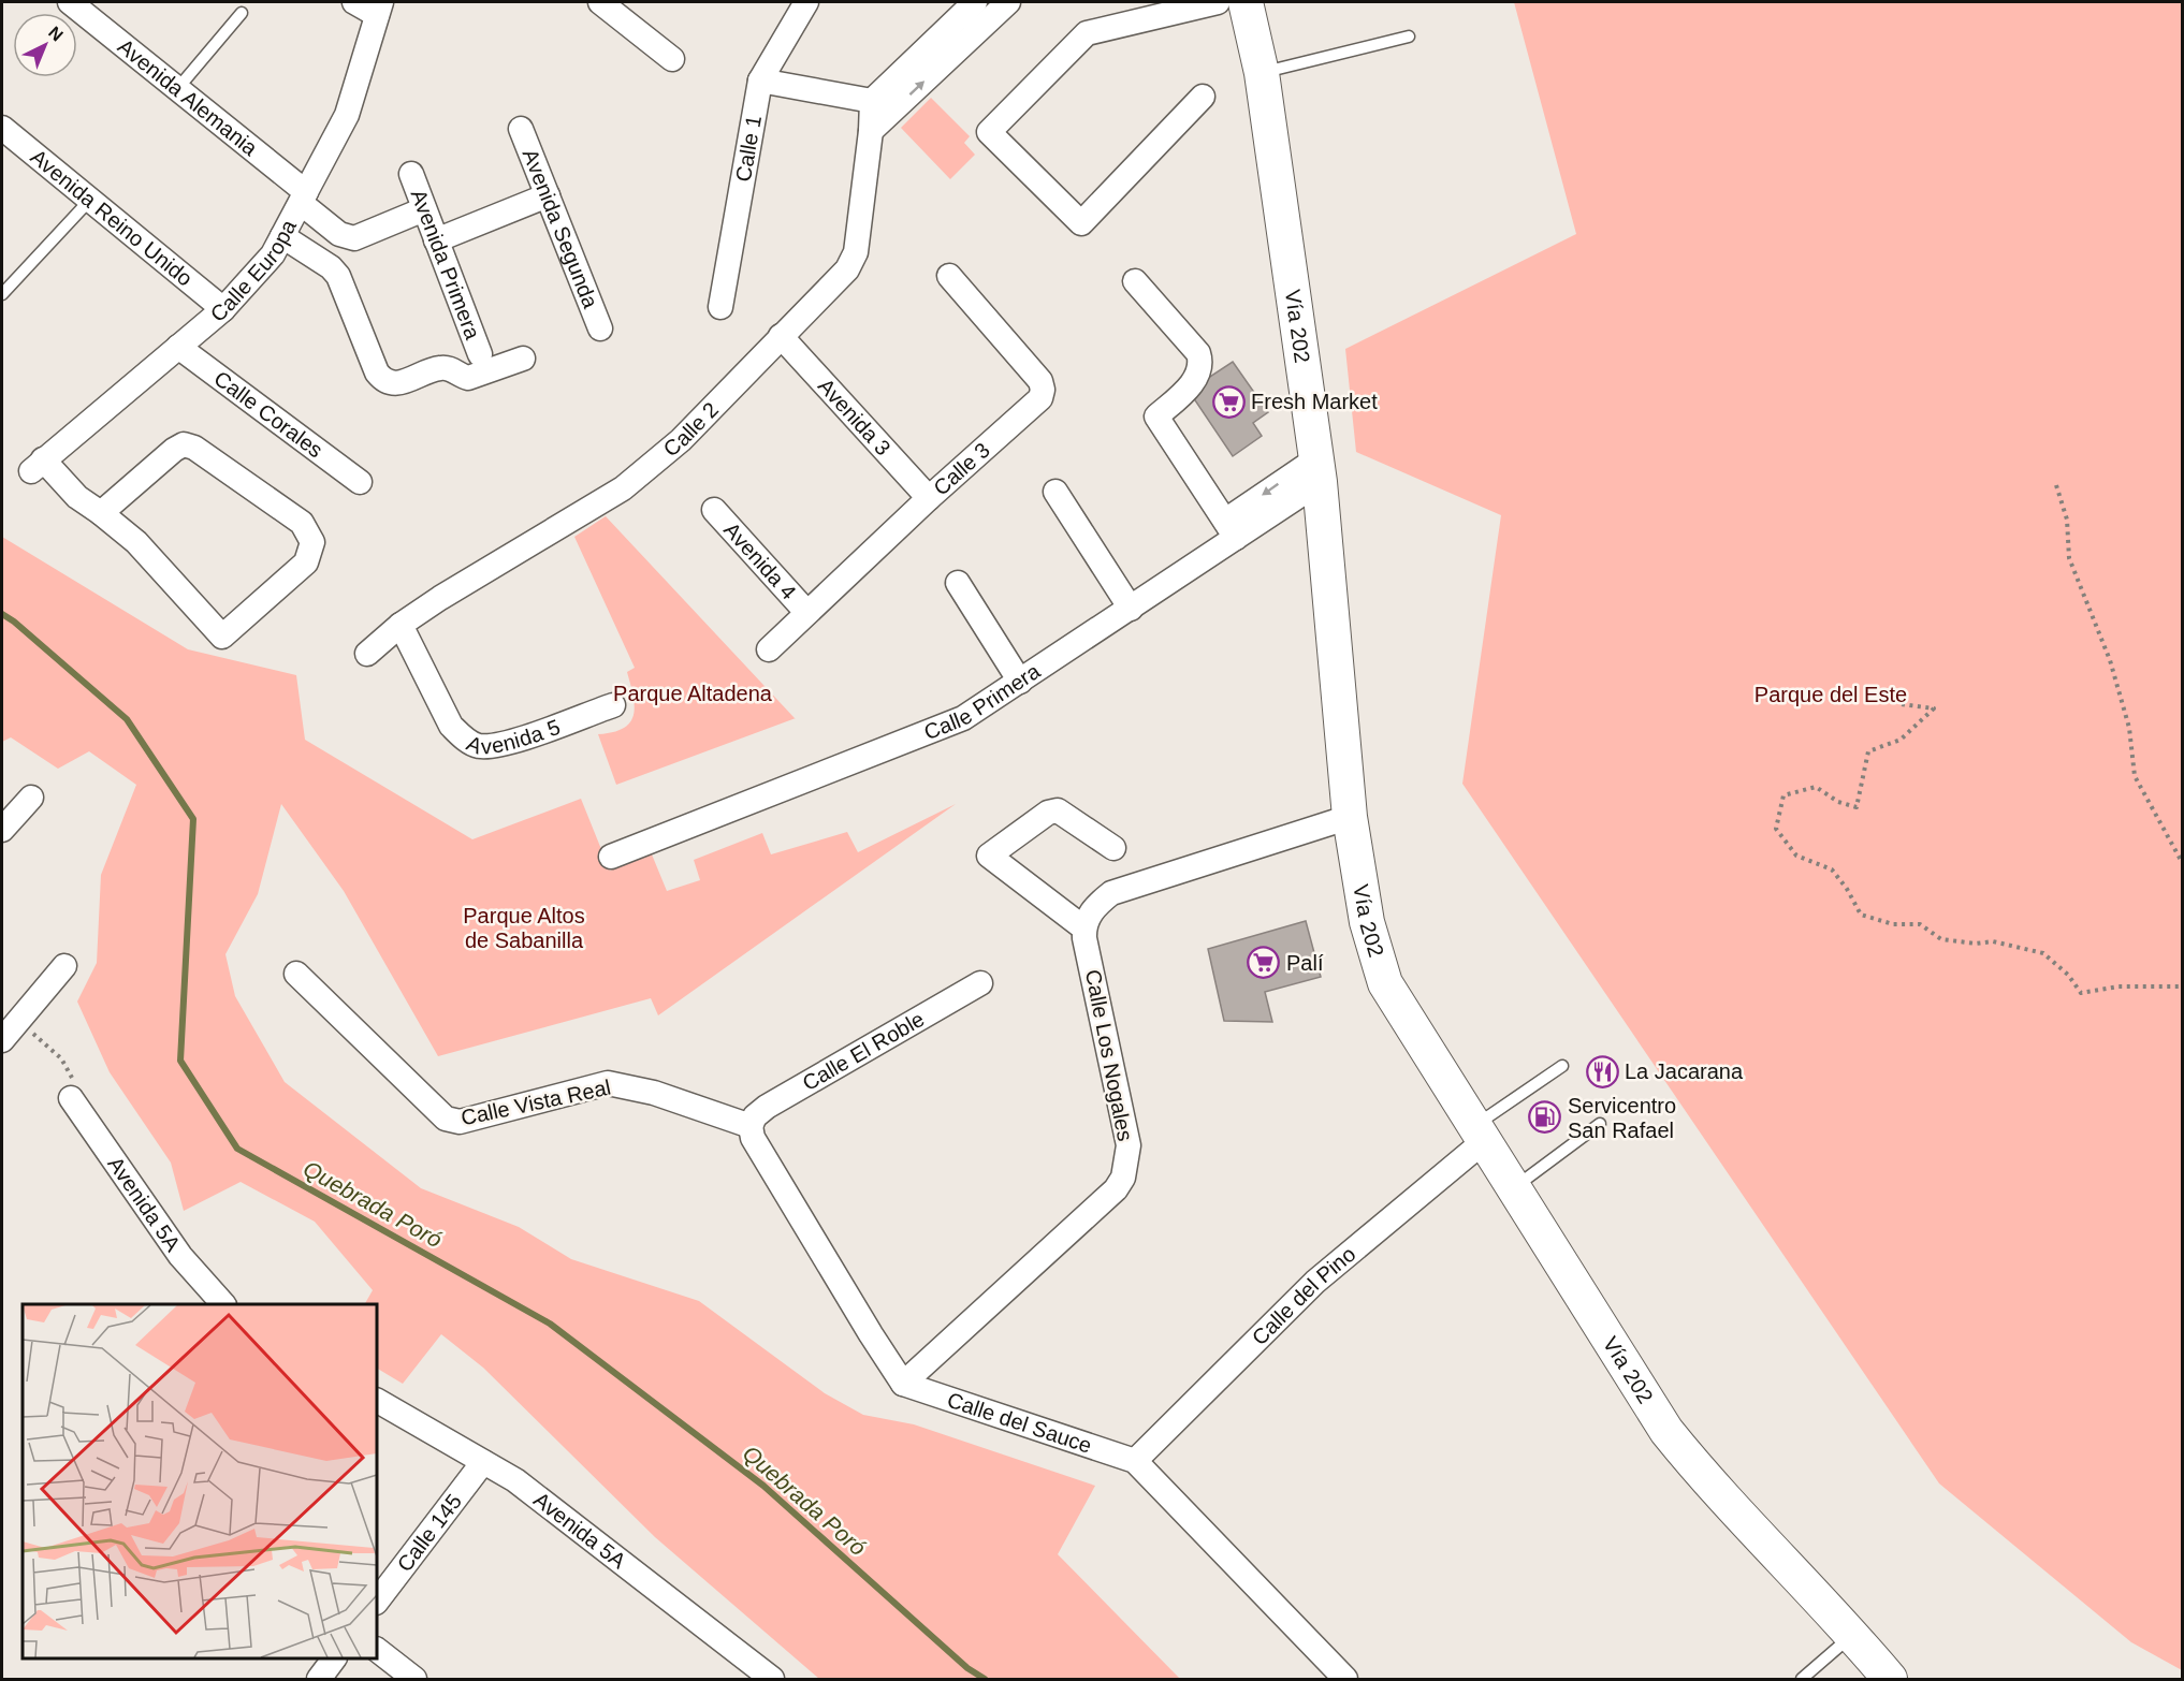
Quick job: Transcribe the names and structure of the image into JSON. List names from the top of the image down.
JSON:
{
  "streets": {
    "main road": ["Vía 202"],
    "street": [
      "Avenida Alemania",
      "Calle 1",
      "Avenida Reino Unido",
      "Avenida Segunda",
      "Avenida Primera",
      "Calle Europa",
      "Calle Corales",
      "Avenida 3",
      "Calle 2",
      "Calle 3",
      "Avenida 4",
      "Calle Primera",
      "Avenida 5",
      "Calle El Roble",
      "Calle Los Nogales",
      "Calle Vista Real",
      "Avenida 5A",
      "Calle del Pino",
      "Calle del Sauce",
      "Calle 145"
    ]
  },
  "crossings": [
    ["Avenida Alemania", "Calle Europa"],
    ["Avenida Reino Unido", "Calle Europa"],
    ["Calle Europa", "Calle Corales"],
    ["Vía 202", "Calle Primera"],
    ["Vía 202", "Calle del Pino"],
    ["Avenida 3", "Calle 2"],
    ["Avenida 3", "Calle 3"],
    ["Calle 2", "Avenida 5"],
    ["Calle 3", "Avenida 4"],
    ["Calle El Roble", "Calle Vista Real"],
    ["Calle Los Nogales", "Calle del Sauce"],
    ["Avenida 5A", "Calle 145"],
    ["Calle del Pino", "Calle del Sauce"]
  ],
  "water": ["Quebrada Poró"],
  "parks": ["Parque Altadena", "Parque del Este", "Parque Altos de Sabanilla"],
  "places": {
    "supermarket": ["Fresh Market", "Palí"],
    "restaurant": ["La Jacarana"],
    "fuel station": ["Servicentro San Rafael"]
  },
  "north": "top right"
}
